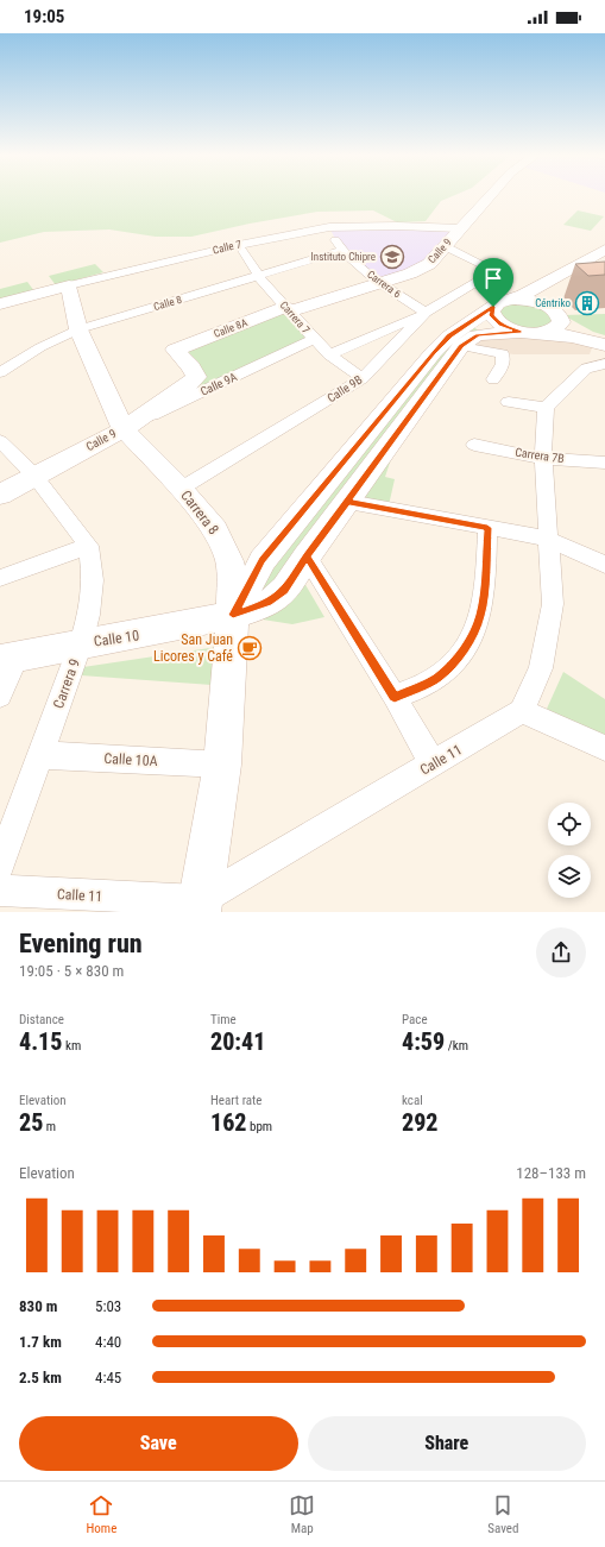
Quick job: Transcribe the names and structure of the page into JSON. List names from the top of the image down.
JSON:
{
  "streets": {
    "street": [
      "Calle 7",
      "Calle 9",
      "Carrera 6",
      "Calle 8",
      "Carrera 7",
      "Calle 8A",
      "Calle 9A",
      "Calle 9B",
      "Carrera 7B",
      "Carrera 8",
      "Calle 10",
      "Carrera 9",
      "Calle 10A",
      "Calle 11"
    ]
  },
  "crossings": [
    ["Calle 7", "Calle 9"],
    ["Calle 7", "Carrera 6"],
    ["Calle 7", "Carrera 7"],
    ["Calle 7", "Carrera 8"],
    ["Calle 9", "Carrera 6"],
    ["Calle 9", "Carrera 7"],
    ["Calle 9", "Calle 8A"],
    ["Calle 9", "Calle 9A"],
    ["Calle 9", "Calle 9B"],
    ["Calle 9", "Carrera 8"],
    ["Carrera 6", "Calle 8"],
    ["Carrera 6", "Calle 9B"],
    ["Calle 8", "Carrera 7"],
    ["Calle 8", "Carrera 8"],
    ["Carrera 7", "Calle 8A"],
    ["Carrera 7", "Calle 9A"],
    ["Carrera 7", "Calle 9B"],
    ["Calle 9A", "Carrera 8"],
    ["Calle 9B", "Carrera 8"],
    ["Carrera 8", "Calle 10"],
    ["Carrera 8", "Calle 10A"],
    ["Carrera 8", "Calle 11"],
    ["Calle 10", "Carrera 9"],
    ["Carrera 9", "Calle 10A"]
  ],
  "places": {
    "school or university": ["Instituto Chipre"],
    "building": ["Céntriko"],
    "cafe": ["San Juan Licores y Café"]
  },
  "page": {
    "status": "19:05",
    "heading": ["Evening run", "19:05 · 5 × 830 m"],
    "stats": [
      ["Distance", "4.15 km"],
      ["Time", "20:41"],
      ["Pace", "4:59 /km"],
      ["Elevation", "25 m"],
      ["Heart rate", "162 bpm"],
      ["kcal", "292"]
    ],
    "chart": ["Elevation", "128–133 m"],
    "list": [
      {
        "name": "830 m",
        "note": "5:03"
      },
      {
        "name": "1.7 km",
        "note": "4:40"
      },
      {
        "name": "2.5 km",
        "note": "4:45"
      }
    ],
    "buttons": ["Save", "Share"],
    "tabs": ["Home", "Map", "Saved"]
  }
}
